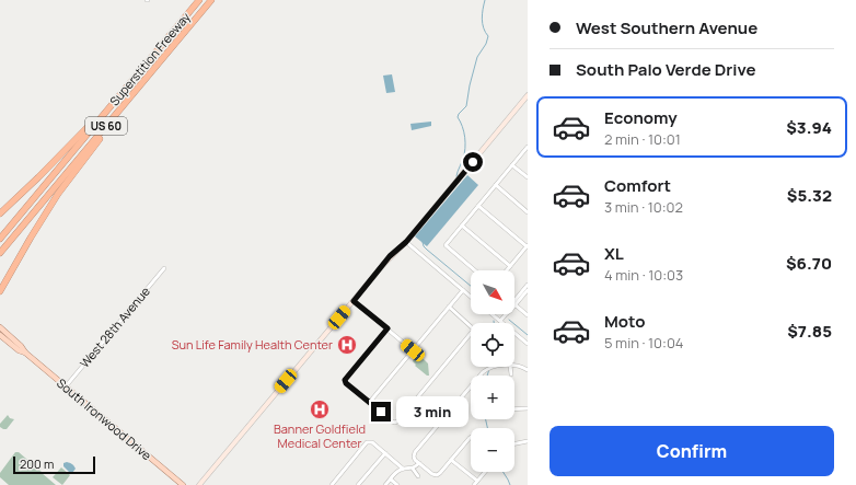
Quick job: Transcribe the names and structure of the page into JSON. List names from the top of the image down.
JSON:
{
  "streets": {
    "highway": ["Superstition Freeway", "US 60"],
    "main road": ["South Ironwood Drive"],
    "street": ["West 28th Avenue"]
  },
  "crossings": [
    ["West 28th Avenue", "South Ironwood Drive"]
  ],
  "places": {
    "hospital": ["Sun Life Family Health Center", "Banner Goldfield Medical Center"]
  },
  "scale_bar": "200 m",
  "north": "bottom right",
  "page": {
    "banner": ["West Southern Avenue", "South Palo Verde Drive"],
    "list": [
      {
        "name": "Economy",
        "note": "2 min · 10:01",
        "value": "$3.94"
      },
      {
        "name": "Comfort",
        "note": "3 min · 10:02",
        "value": "$5.32"
      },
      {
        "name": "XL",
        "note": "4 min · 10:03",
        "value": "$6.70"
      },
      {
        "name": "Moto",
        "note": "5 min · 10:04",
        "value": "$7.85"
      }
    ],
    "map_buttons": ["+", "−"],
    "bubble": "3 min",
    "buttons": "Confirm",
    "scale": "200 m"
  }
}
